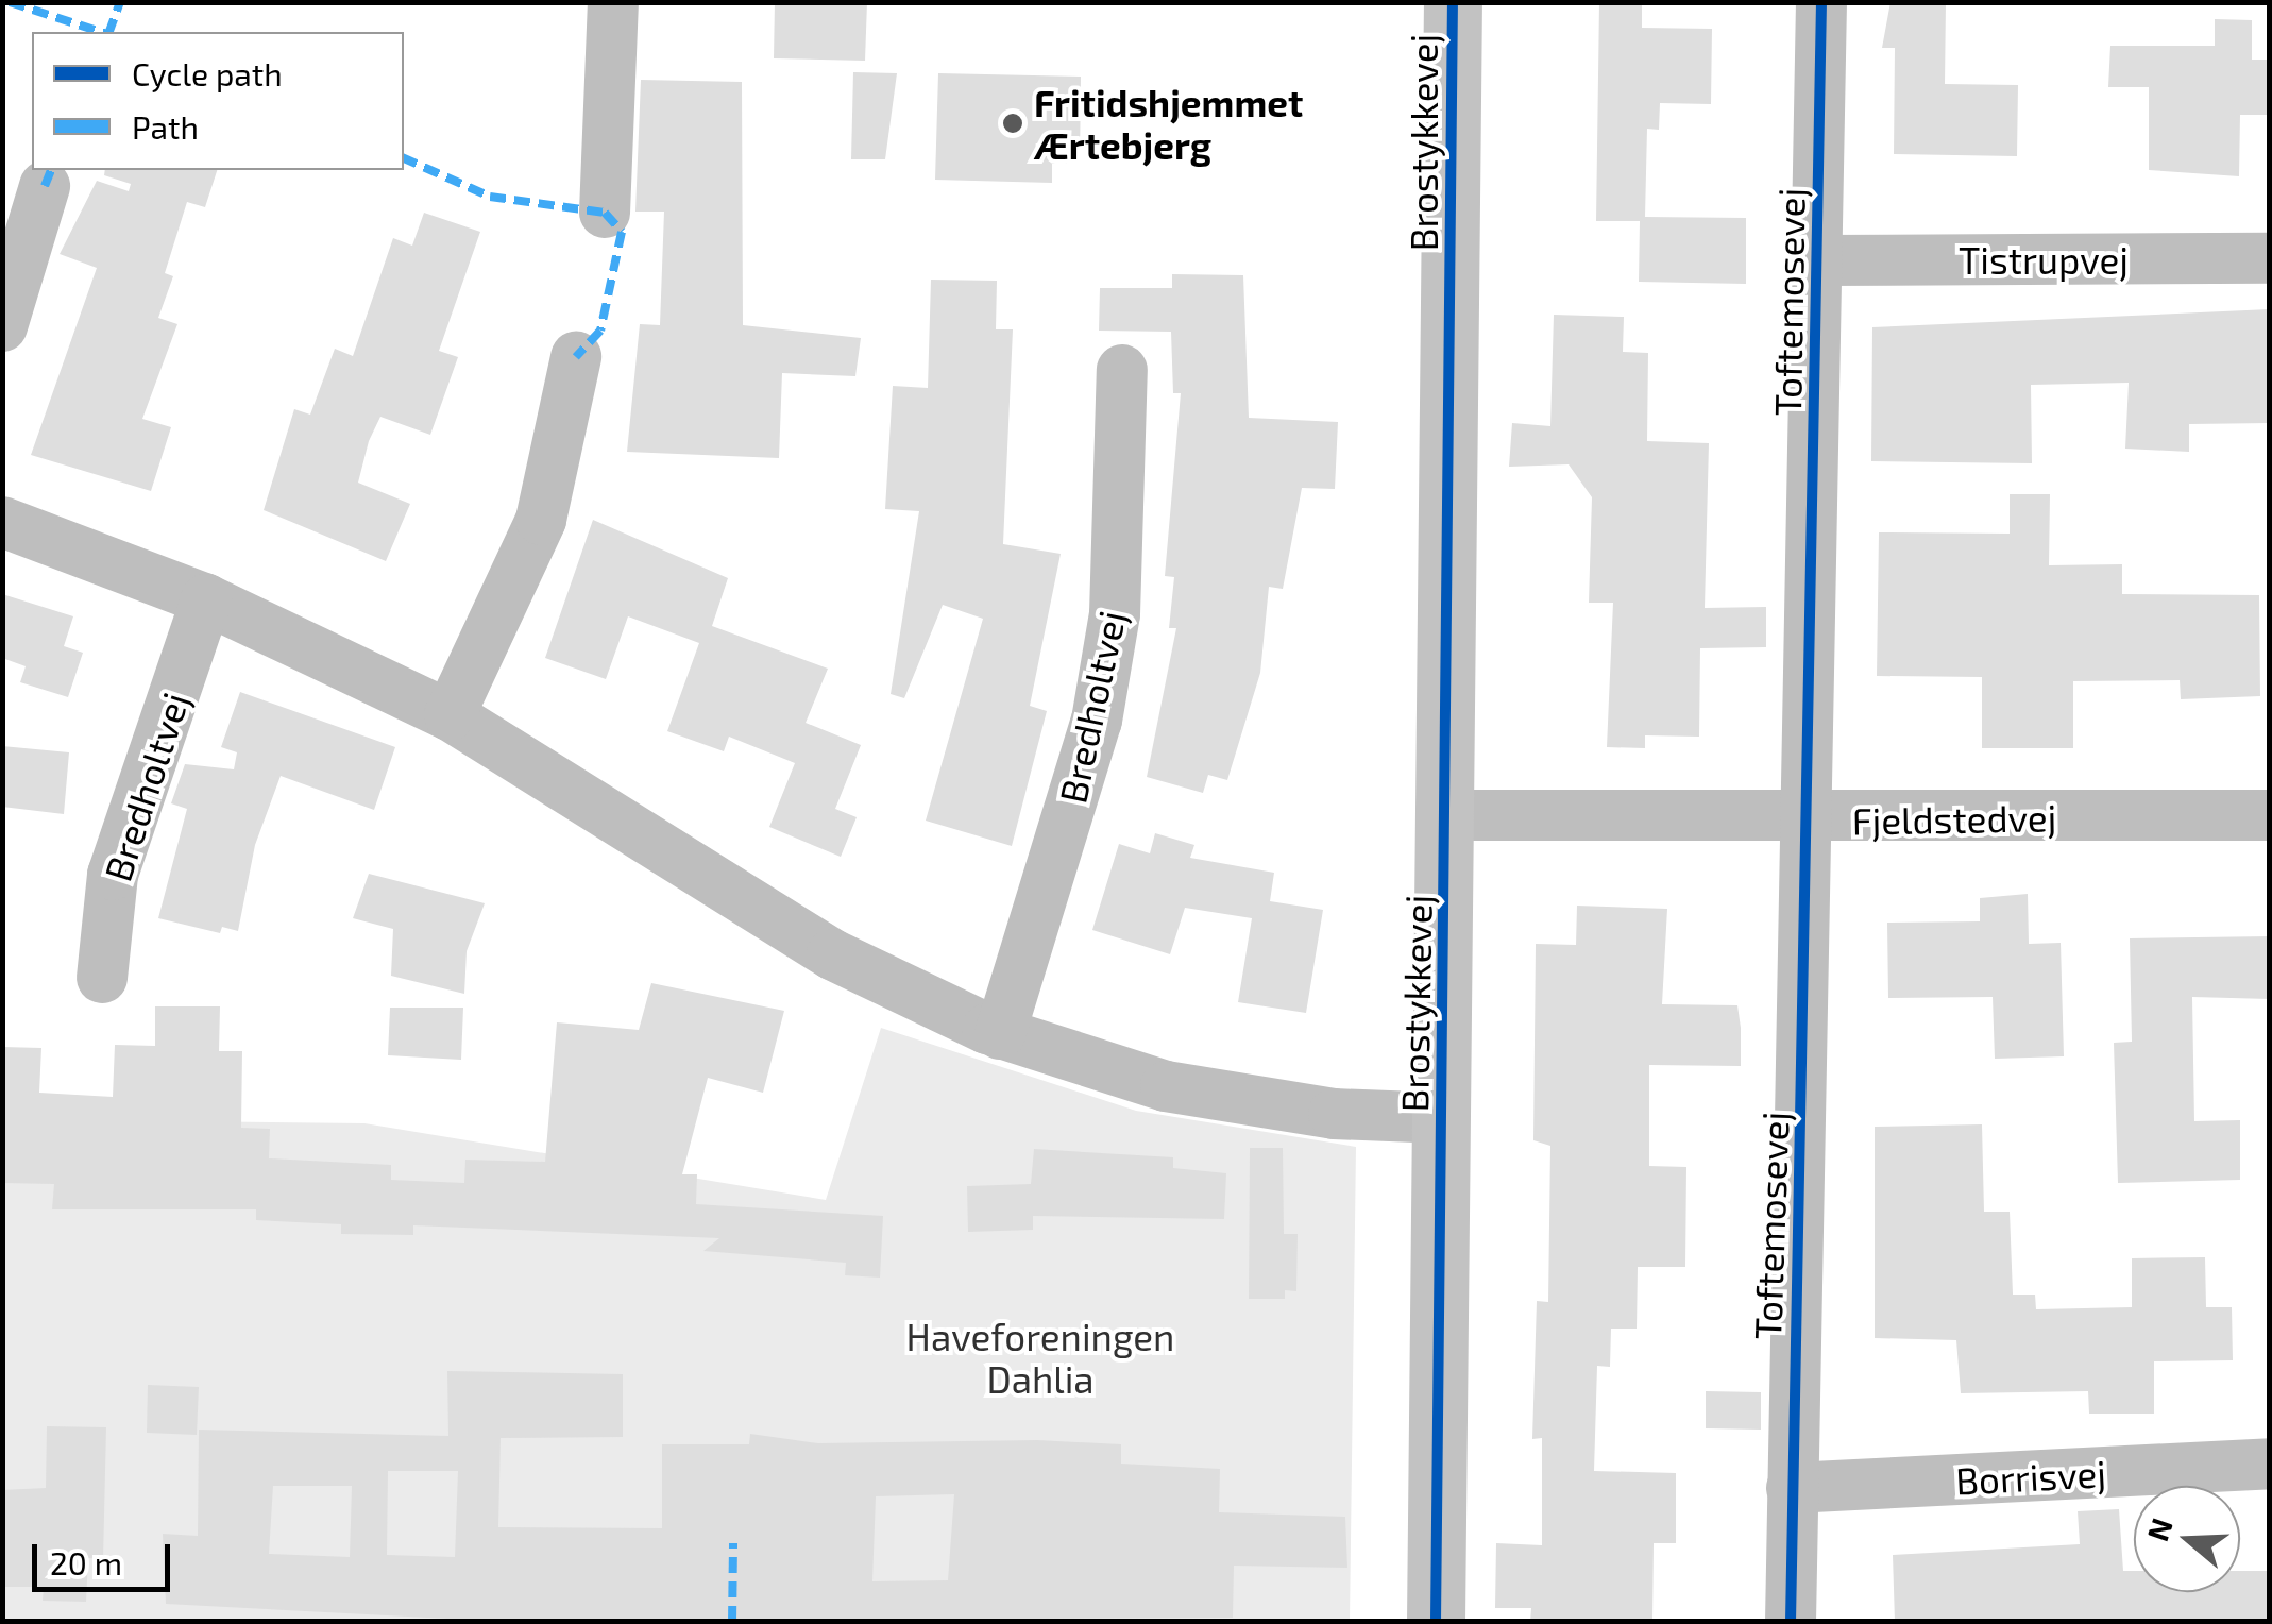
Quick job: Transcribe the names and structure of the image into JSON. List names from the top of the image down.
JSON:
{
  "streets": {
    "street": [
      "Brostykkevej",
      "Tistrupvej",
      "Toftemosevej",
      "Bredholtvej",
      "Fjeldstedvej",
      "Borrisvej"
    ]
  },
  "crossings": [
    ["Brostykkevej", "Fjeldstedvej"],
    ["Tistrupvej", "Toftemosevej"],
    ["Toftemosevej", "Fjeldstedvej"],
    ["Toftemosevej", "Borrisvej"]
  ],
  "parks": ["Haveforeningen Dahlia"],
  "places": ["Fritidshjemmet Ærtebjerg"],
  "legend": ["Cycle path", "Path"],
  "scale_bar": "20 m",
  "north": "left"
}
